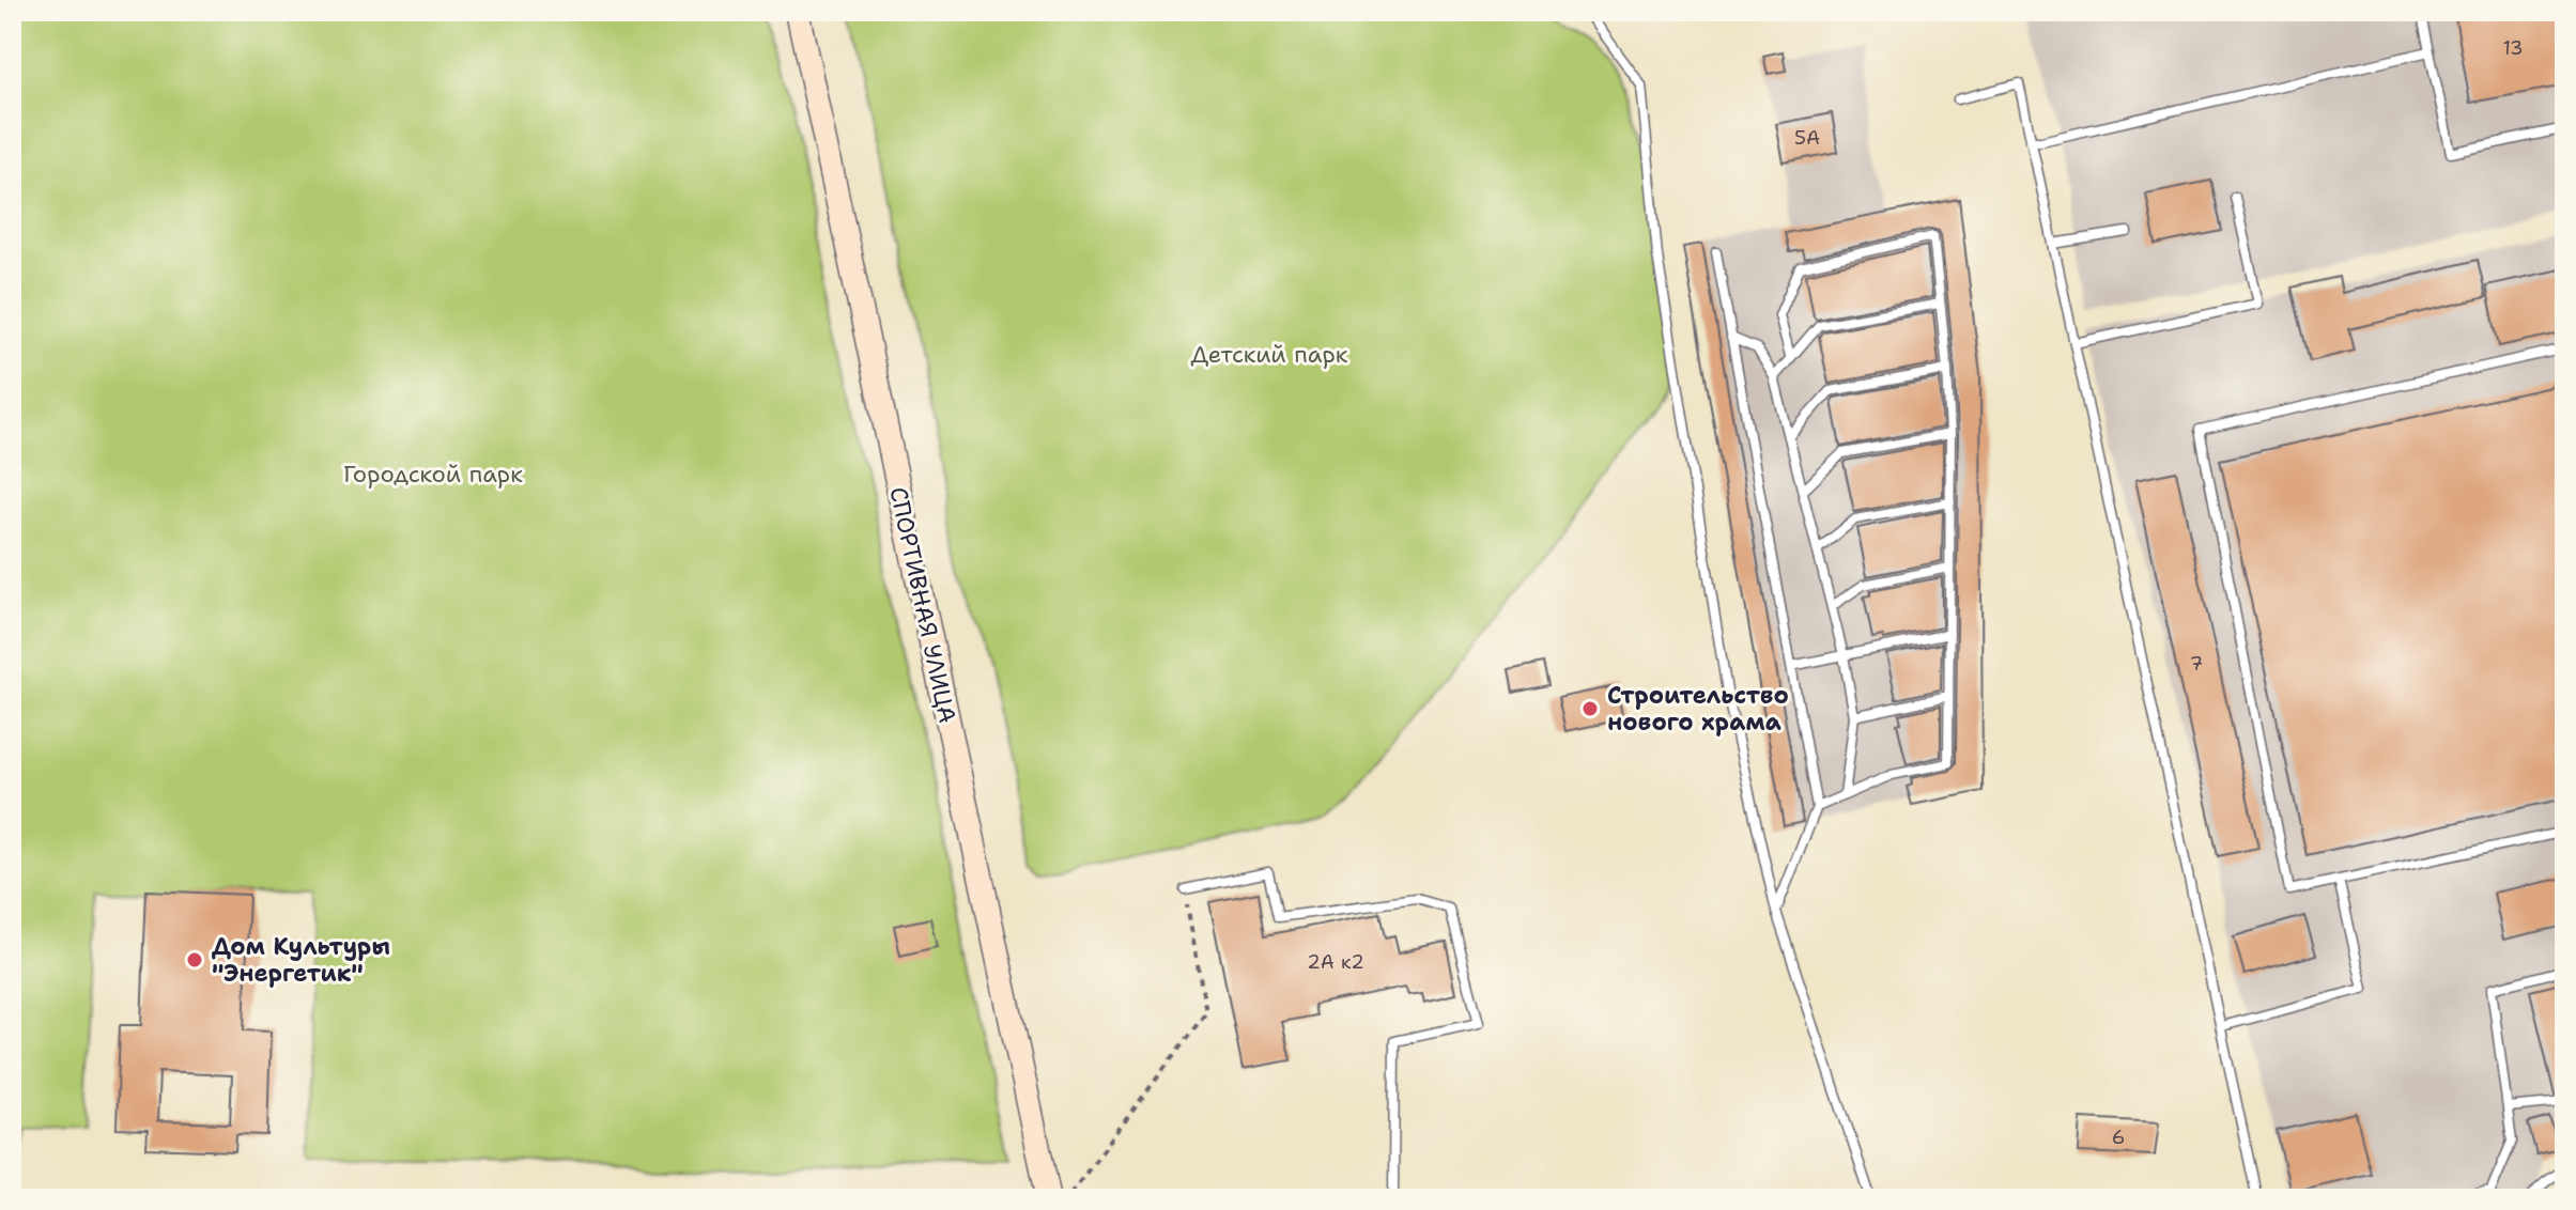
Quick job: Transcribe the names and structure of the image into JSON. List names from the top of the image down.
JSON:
{
  "streets": {
    "street": ["СПОРТИВНАЯ УЛИЦА"]
  },
  "parks": ["Детский парк", "Городской парк"],
  "places": ["Строительство нового храма", "Дом Культуры \"Энергетик\""],
  "house_numbers": [
    "13",
    "5А",
    "7",
    "2А к2",
    "6"
  ]
}
